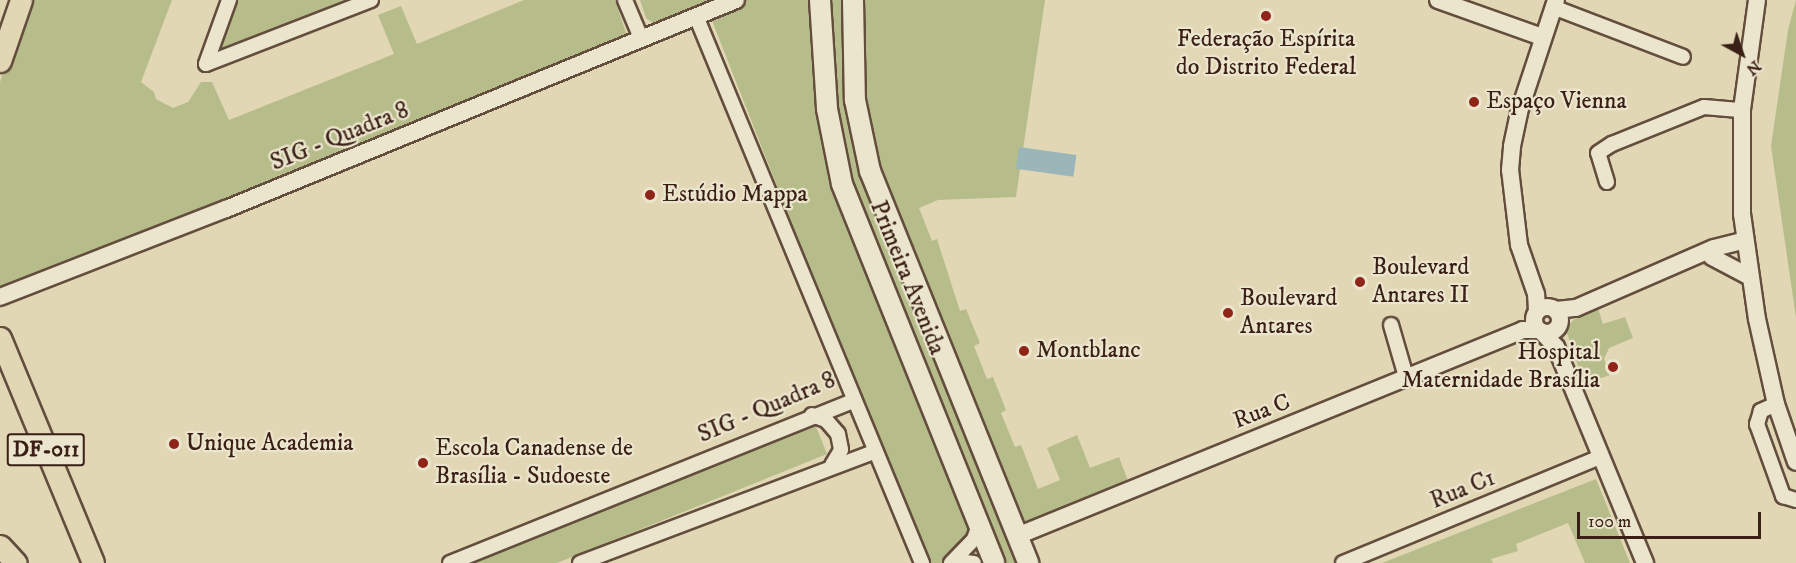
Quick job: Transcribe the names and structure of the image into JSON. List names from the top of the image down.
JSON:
{
  "streets": {
    "main road": ["Primeira Avenida", "DF-011"],
    "street": ["SIG - Quadra 8", "Rua C", "Rua C1"]
  },
  "crossings": [
    ["Primeira Avenida", "Rua C"]
  ],
  "places": [
    "Federação Espírita do Distrito Federal",
    "Espaço Vienna",
    "Estúdio Mappa",
    "Boulevard Antares II",
    "Boulevard Antares",
    "Montblanc",
    "Hospital Maternidade Brasília",
    "Unique Academia",
    "Escola Canadense de Brasília - Sudoeste"
  ],
  "scale_bar": "100 m",
  "north": "bottom right"
}
